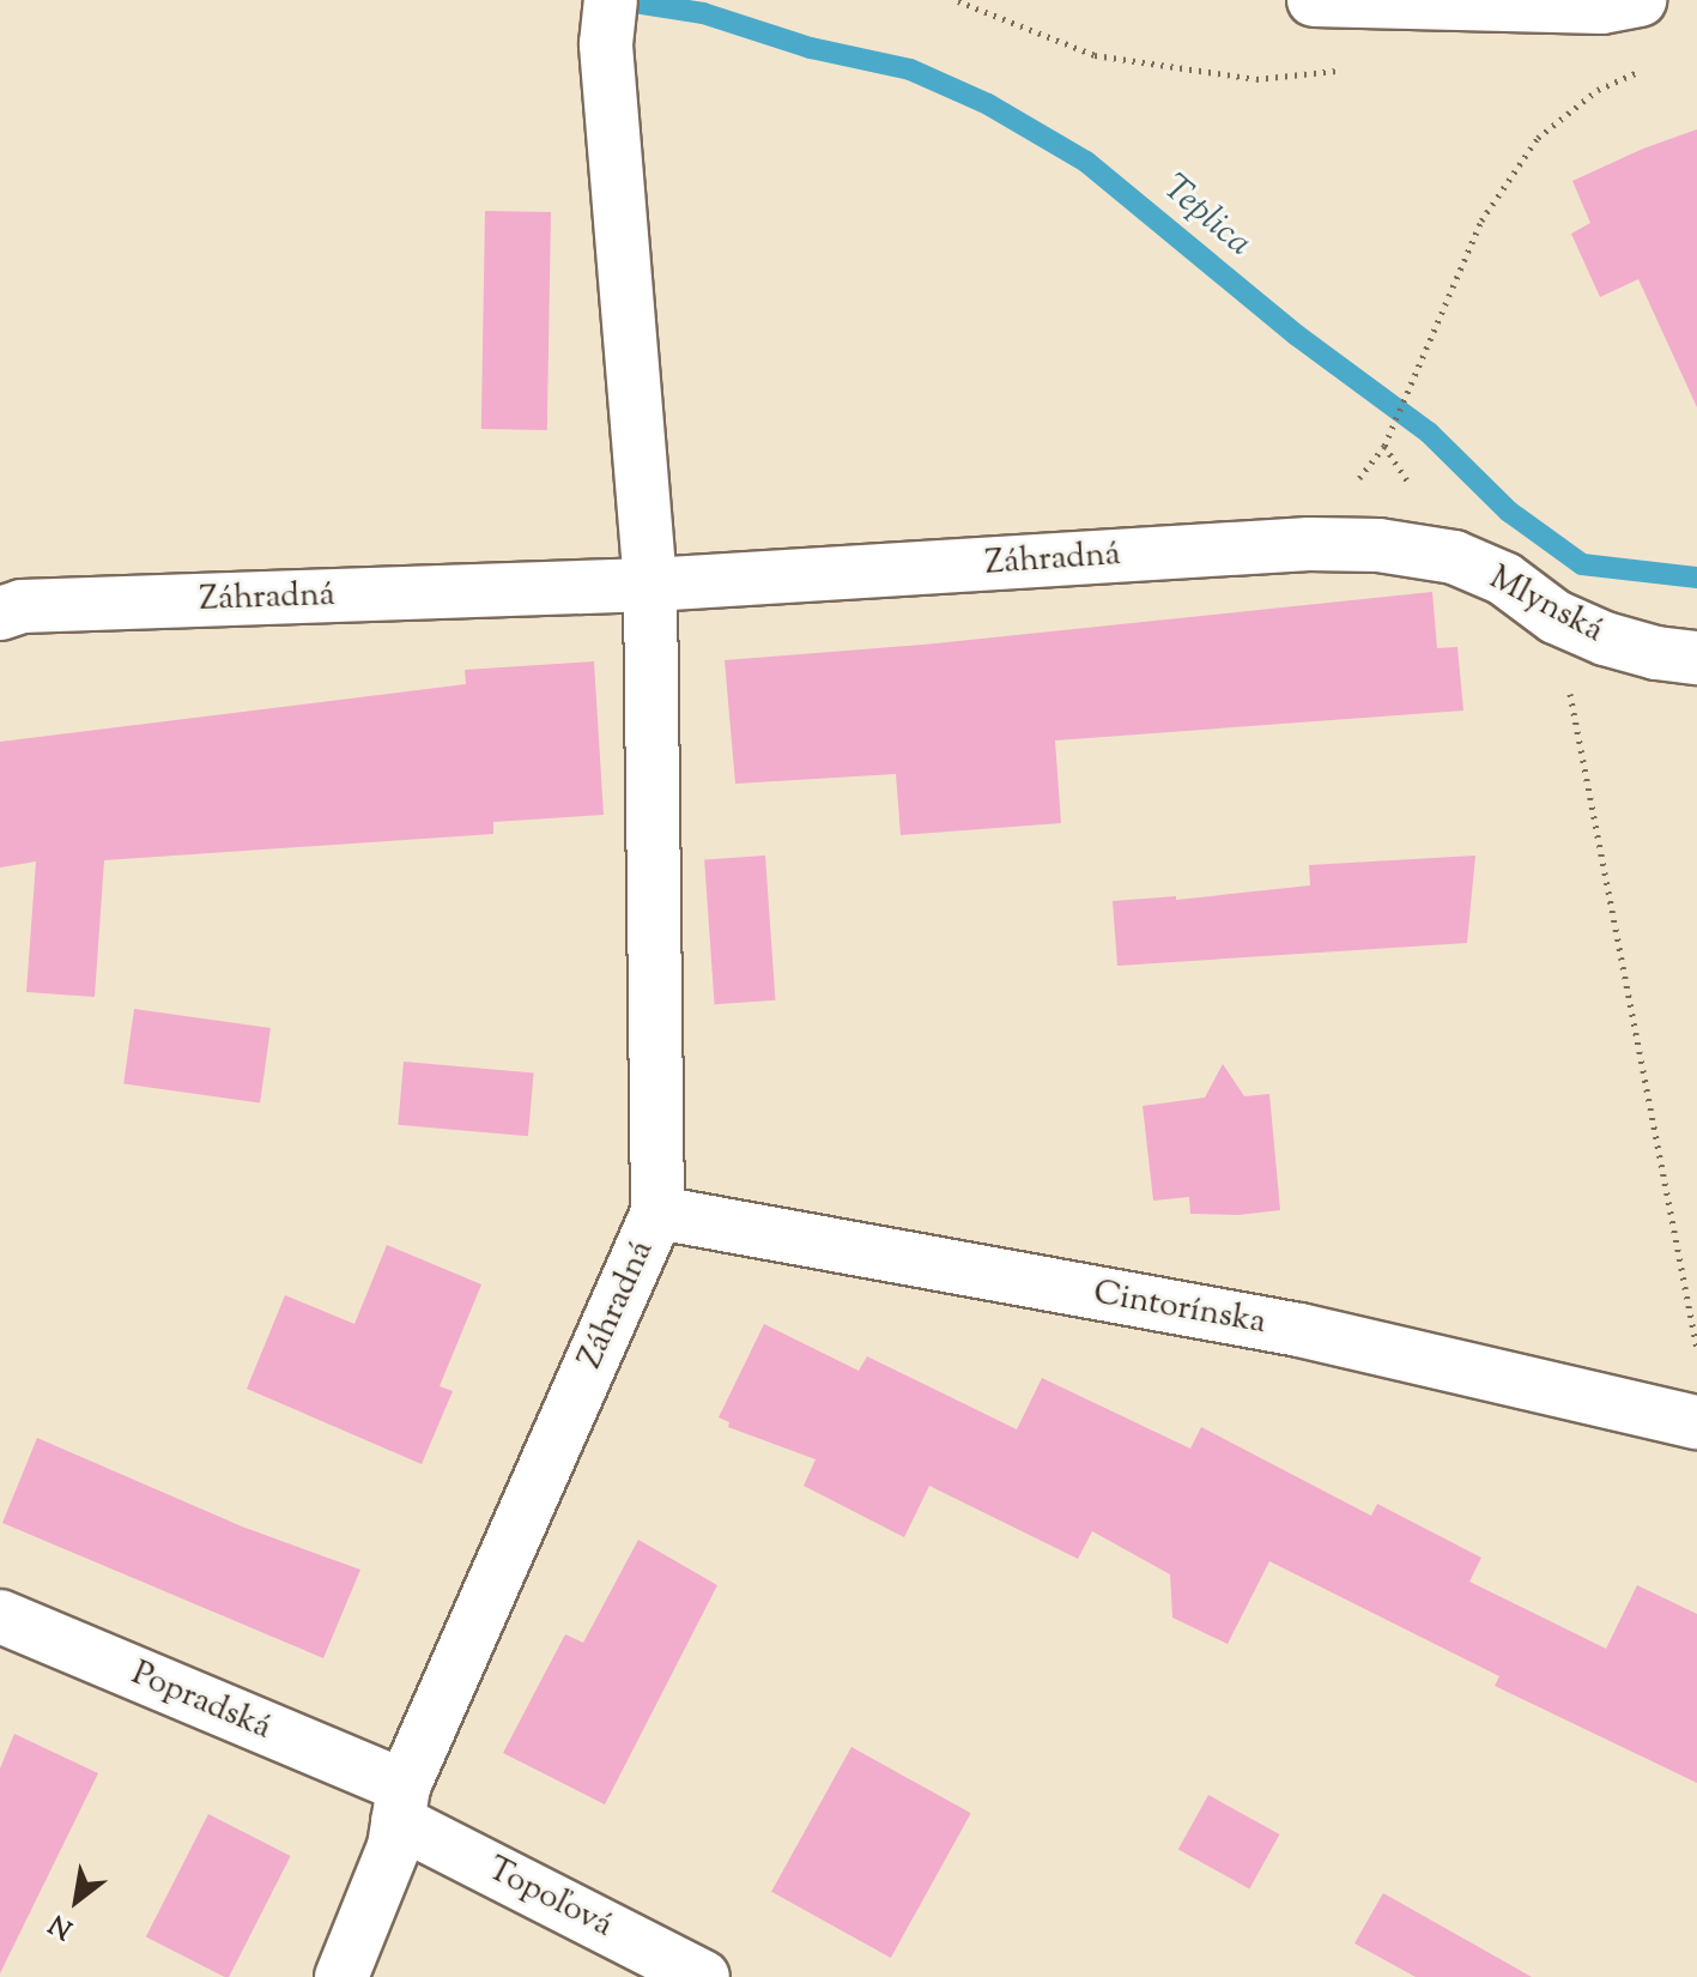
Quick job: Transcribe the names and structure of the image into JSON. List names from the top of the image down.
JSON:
{
  "streets": {
    "street": [
      "Záhradná",
      "Mlynská",
      "Cintorínska",
      "Popradská",
      "Topoľová"
    ]
  },
  "crossings": [
    ["Záhradná", "Mlynská"],
    ["Záhradná", "Cintorínska"],
    ["Záhradná", "Popradská"],
    ["Záhradná", "Topoľová"],
    ["Popradská", "Topoľová"]
  ],
  "water": ["Teplica"],
  "north": "bottom left"
}
